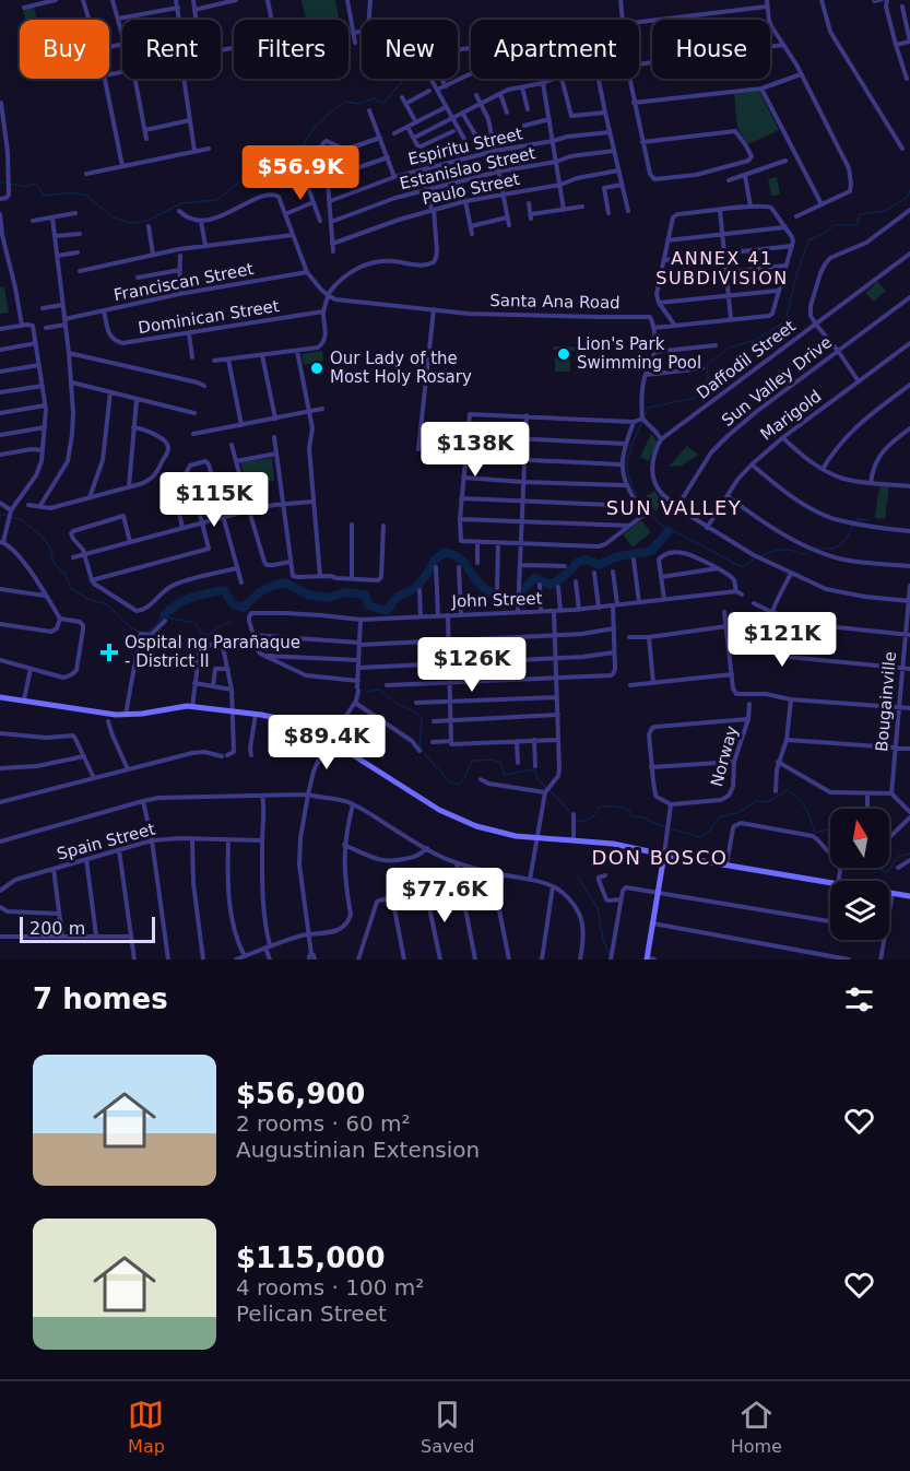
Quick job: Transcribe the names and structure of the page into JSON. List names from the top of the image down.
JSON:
{
  "streets": {
    "street": [
      "Espiritu Street",
      "Estanislao Street",
      "Paulo Street",
      "Franciscan Street",
      "Santa Ana Road",
      "Dominican Street",
      "Daffodil Street",
      "Sun Valley Drive",
      "Marigold",
      "John Street",
      "Bougainville",
      "Norway",
      "Spain Street"
    ]
  },
  "crossings": [
    ["Franciscan Street", "Dominican Street"],
    ["Daffodil Street", "Sun Valley Drive"]
  ],
  "districts": ["ANNEX 41 SUBDIVISION", "SUN VALLEY", "DON BOSCO"],
  "places": {
    "other": ["Lion's Park Swimming Pool", "Our Lady of the Most Holy Rosary"],
    "health": ["Ospital ng Parañaque - District II"]
  },
  "scale_bar": "200 m",
  "north": "top",
  "page": {
    "chip": [
      "Buy",
      "Rent",
      "Filters",
      "New",
      "Apartment",
      "House"
    ],
    "price": [
      "$56.9K",
      "$138K",
      "$115K",
      "$121K",
      "$126K",
      "$89.4K",
      "$77.6K"
    ],
    "scale": "200 m",
    "heading": "7 homes",
    "list": [
      {
        "name": "$56,900",
        "note": "2 rooms · 60 m² · Augustinian Extension"
      },
      {
        "name": "$115,000",
        "note": "4 rooms · 100 m² · Pelican Street"
      }
    ],
    "tabs": ["Map", "Saved", "Home"]
  }
}
